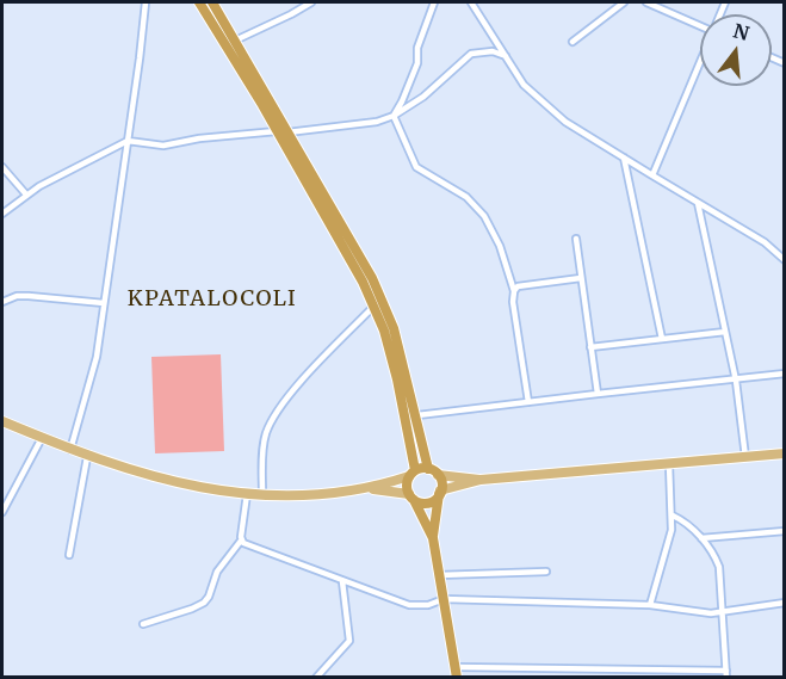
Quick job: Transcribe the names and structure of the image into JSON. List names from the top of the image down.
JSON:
{
  "districts": ["KPATALOCOLI"],
  "north": "top"
}
